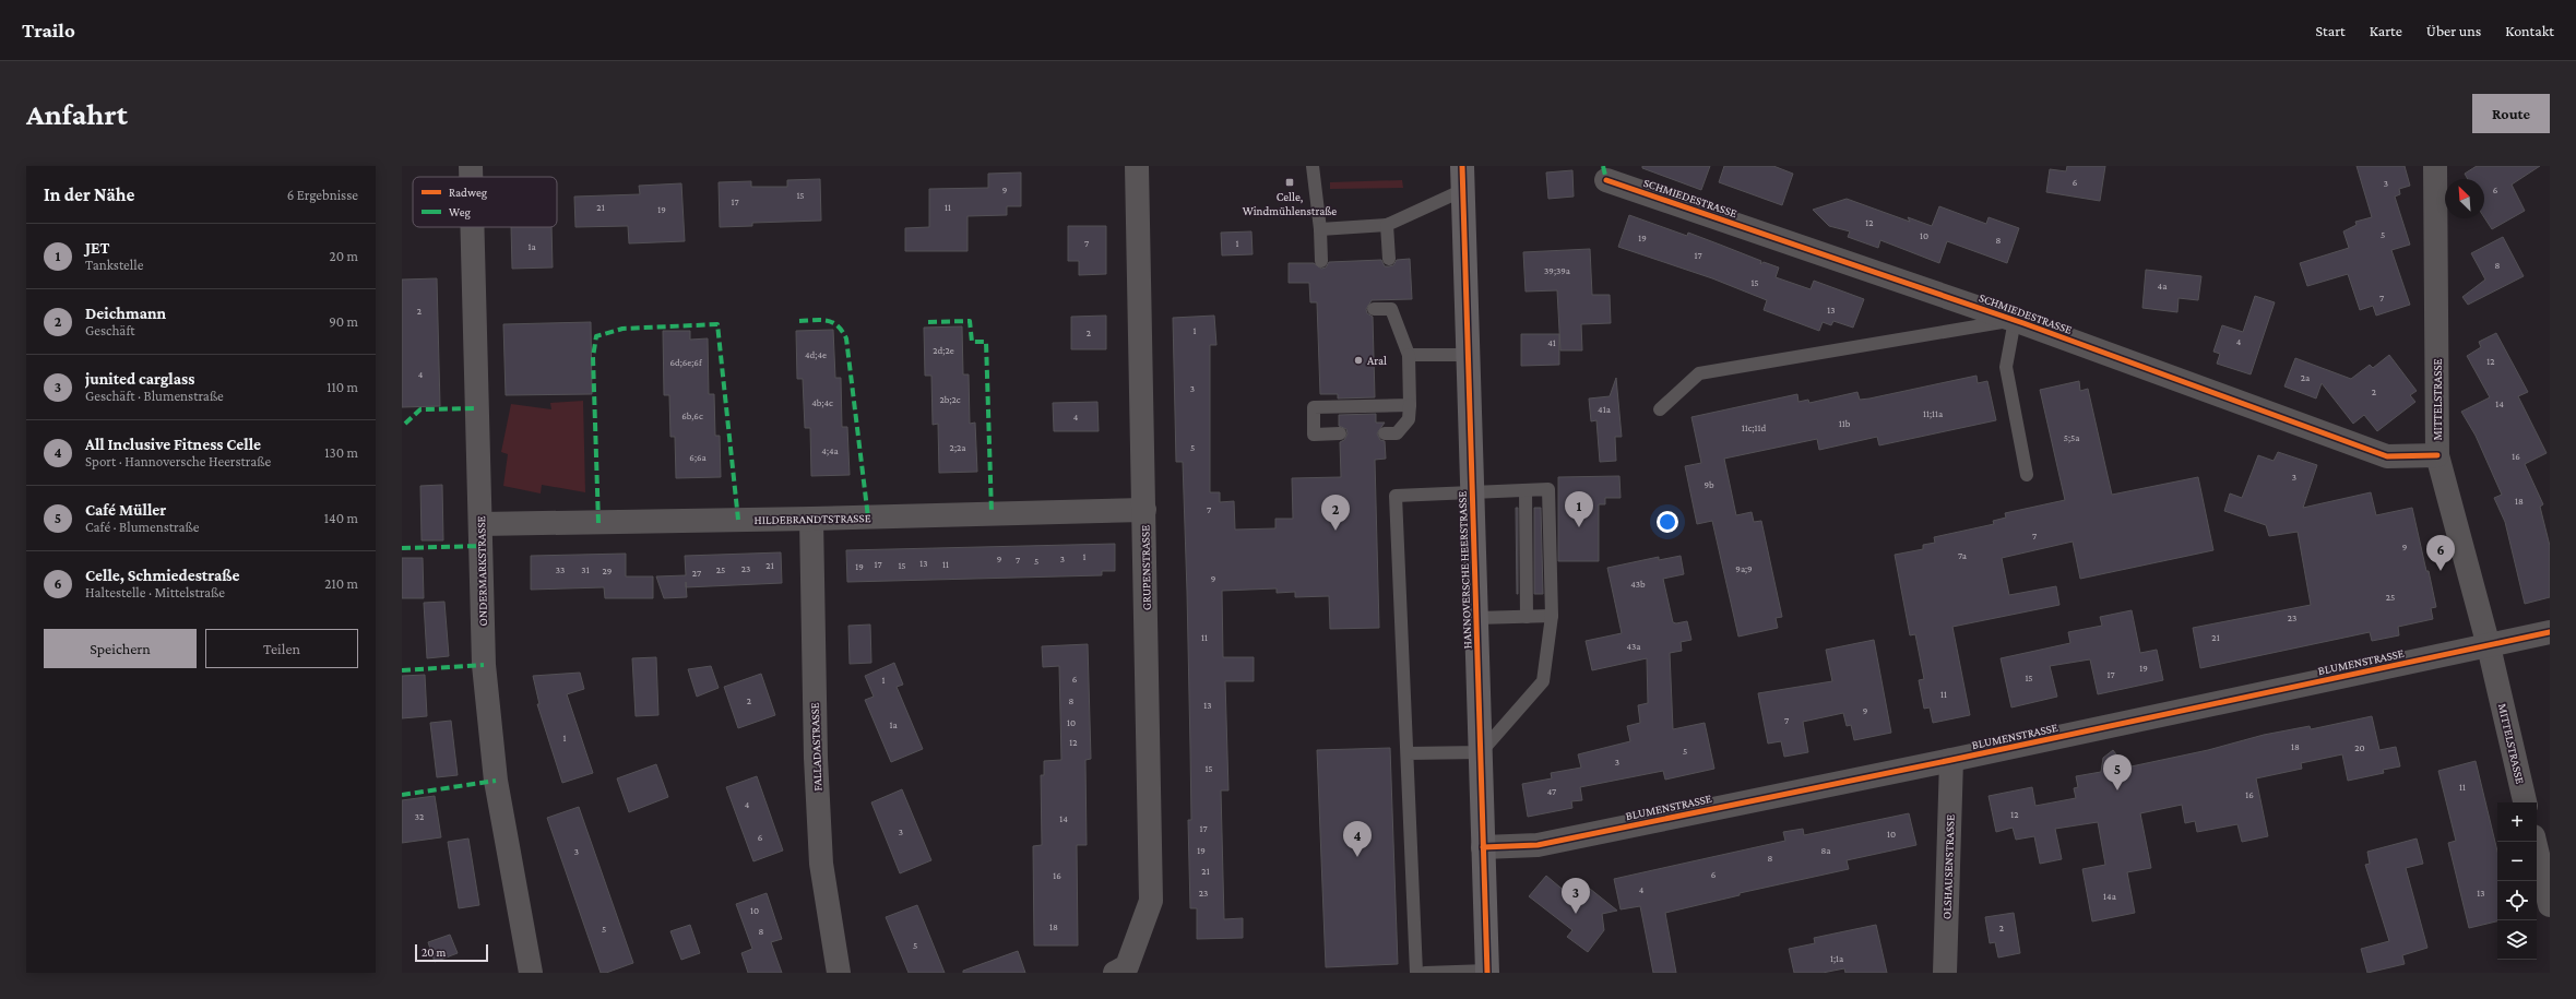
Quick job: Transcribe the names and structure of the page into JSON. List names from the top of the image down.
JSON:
{
  "streets": {
    "main road": ["HANNOVERSCHE HEERSTRASSE"],
    "street": [
      "SCHMIEDESTRASSE",
      "MITTELSTRASSE",
      "HILDEBRANDTSTRASSE",
      "GRUPENSTRASSE",
      "ONDERMARKSTRASSE",
      "BLUMENSTRASSE",
      "FALLADASTRASSE",
      "OLSHAUSENSTRASSE"
    ]
  },
  "crossings": [
    ["SCHMIEDESTRASSE", "MITTELSTRASSE"],
    ["MITTELSTRASSE", "BLUMENSTRASSE"],
    ["HILDEBRANDTSTRASSE", "GRUPENSTRASSE"],
    ["HILDEBRANDTSTRASSE", "ONDERMARKSTRASSE"],
    ["HILDEBRANDTSTRASSE", "FALLADASTRASSE"],
    ["HANNOVERSCHE HEERSTRASSE", "BLUMENSTRASSE"],
    ["BLUMENSTRASSE", "OLSHAUSENSTRASSE"]
  ],
  "places": {
    "transit": ["Celle, Windmühlenstraße"],
    "other": ["Aral"]
  },
  "house_numbers": [
    "6",
    "3",
    "9",
    "6",
    "15",
    "17",
    "21",
    "11",
    "19",
    "12",
    "5",
    "10",
    "19",
    "8",
    "7",
    "1",
    "1a",
    "17",
    "8",
    "39;39a",
    "15",
    "4a",
    "7",
    "13",
    "2",
    "1",
    "2",
    "4",
    "41",
    "2d;2e",
    "4d;4e",
    "12",
    "6d;6e;6f",
    "4",
    "2a",
    "3",
    "2",
    "2b;2c",
    "4b;4c",
    "14",
    "41a",
    "11;11a",
    "6b,6c",
    "4",
    "11b",
    "11c;11d",
    "5;5a",
    "2;2a",
    "5",
    "4;4a",
    "16",
    "6;6a",
    "3",
    "9b",
    "18",
    "7",
    "7",
    "9",
    "7a",
    "1",
    "9",
    "3",
    "7",
    "5",
    "13",
    "17",
    "11",
    "21",
    "15",
    "19",
    "23",
    "9a;9",
    "33",
    "31",
    "25",
    "29",
    "27",
    "9",
    "43b",
    "25",
    "23",
    "11",
    "21",
    "43a",
    "19",
    "17",
    "15",
    "6",
    "1",
    "11",
    "2",
    "8",
    "13",
    "9",
    "7",
    "10",
    "1a",
    "1",
    "12",
    "18",
    "20",
    "5",
    "3",
    "15",
    "11",
    "47",
    "16",
    "4",
    "12",
    "32",
    "14",
    "17",
    "3",
    "10",
    "6",
    "19",
    "8a",
    "3",
    "8",
    "21",
    "6",
    "16",
    "4",
    "23",
    "13",
    "14a",
    "10",
    "18",
    "2",
    "5",
    "8",
    "5",
    "1;1a"
  ],
  "legend": ["Radweg", "Weg"],
  "scale_bar": "20 m",
  "north": "top left",
  "page": {
    "header": "Trailo",
    "nav": [
      "Start",
      "Karte",
      "Über uns",
      "Kontakt"
    ],
    "buttons": [
      "Route",
      ["Speichern", "Teilen"]
    ],
    "title": "Anfahrt",
    "heading": ["In der Nähe", "6 Ergebnisse"],
    "list": [
      {
        "mark": "1",
        "name": "JET",
        "note": "Tankstelle",
        "value": "20 m"
      },
      {
        "mark": "2",
        "name": "Deichmann",
        "note": "Geschäft",
        "value": "90 m"
      },
      {
        "mark": "3",
        "name": "junited carglass",
        "note": "Geschäft · Blumenstraße",
        "value": "110 m"
      },
      {
        "mark": "4",
        "name": "All Inclusive Fitness Celle",
        "note": "Sport · Hannoversche Heerstraße",
        "value": "130 m"
      },
      {
        "mark": "5",
        "name": "Café Müller",
        "note": "Café · Blumenstraße",
        "value": "140 m"
      },
      {
        "mark": "6",
        "name": "Celle, Schmiedestraße",
        "note": "Haltestelle · Mittelstraße",
        "value": "210 m"
      }
    ],
    "pins": [
      "1",
      "2",
      "6",
      "5",
      "4",
      "3"
    ],
    "map_buttons": ["+", "−"],
    "scale": "20 m"
  }
}
